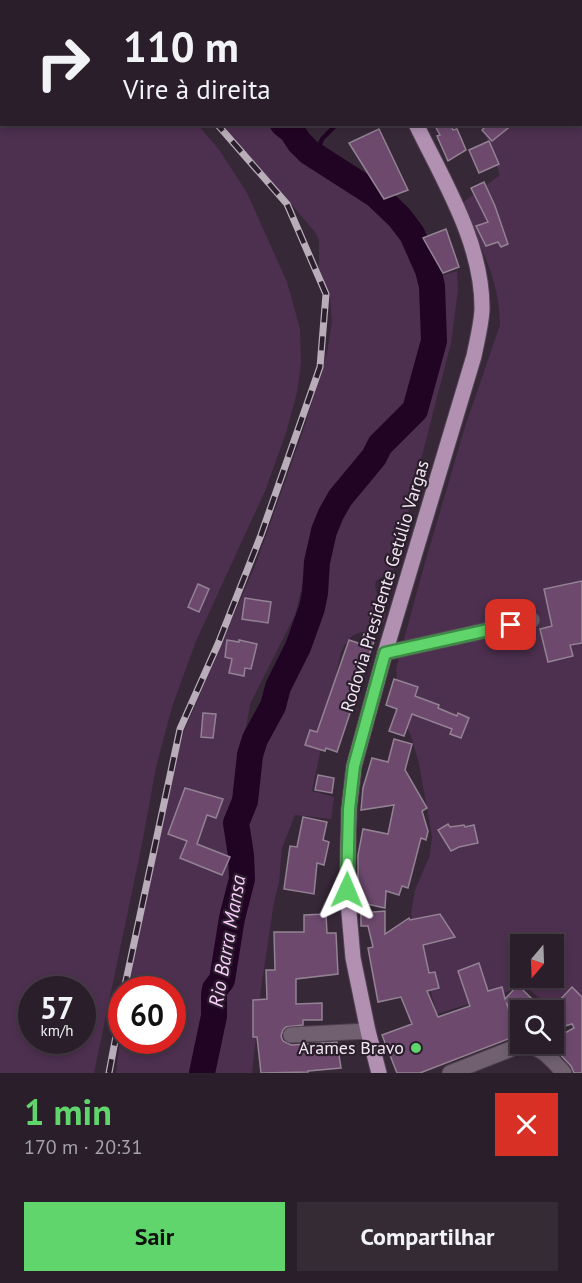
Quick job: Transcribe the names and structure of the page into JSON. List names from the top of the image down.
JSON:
{
  "streets": {
    "main road": ["Rodovia Presidente Getúlio Vargas"]
  },
  "water": ["Rio Barra Mansa"],
  "places": ["Arames Bravo"],
  "north": "bottom",
  "page": {
    "turn": ["110 m", "Vire à direita"],
    "speed": "57 km/h",
    "limit": "60",
    "heading": ["1 min", "170 m · 20:31"],
    "buttons": ["Sair", "Compartilhar"]
  }
}
